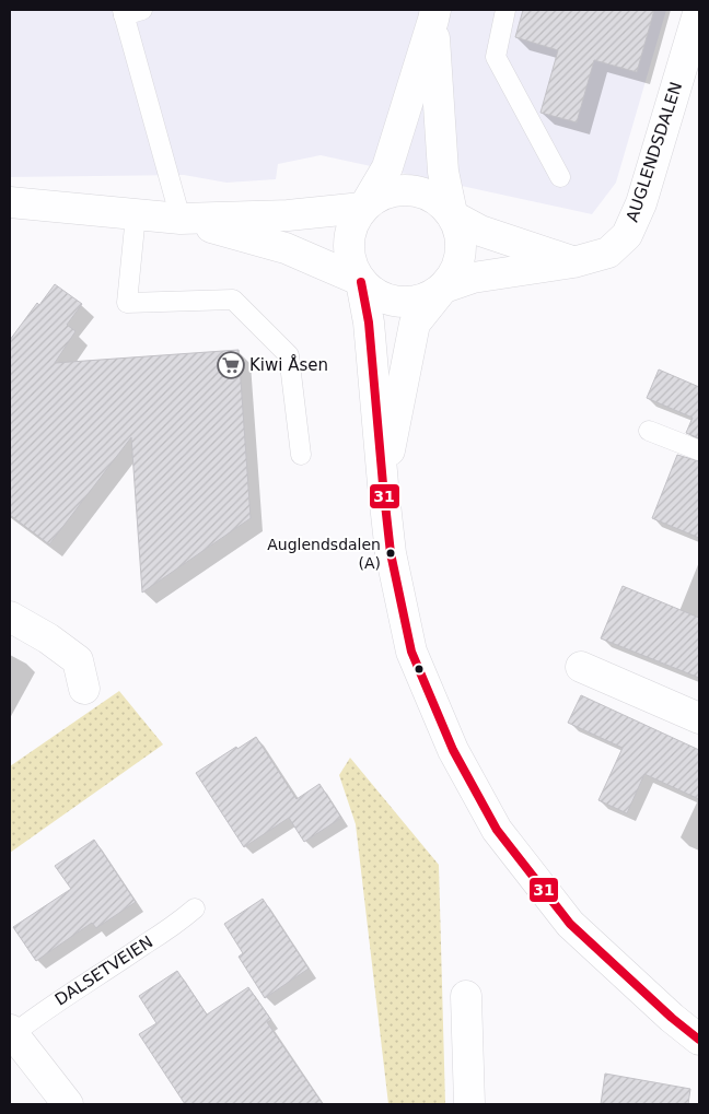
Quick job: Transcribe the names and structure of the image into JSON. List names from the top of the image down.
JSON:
{
  "streets": {
    "main road": ["AUGLENDSDALEN", "DALSETVEIEN"]
  },
  "places": {
    "supermarket": ["Kiwi Åsen"],
    "other": ["Auglendsdalen (A)"]
  },
  "lines": ["transit line 31"]
}
